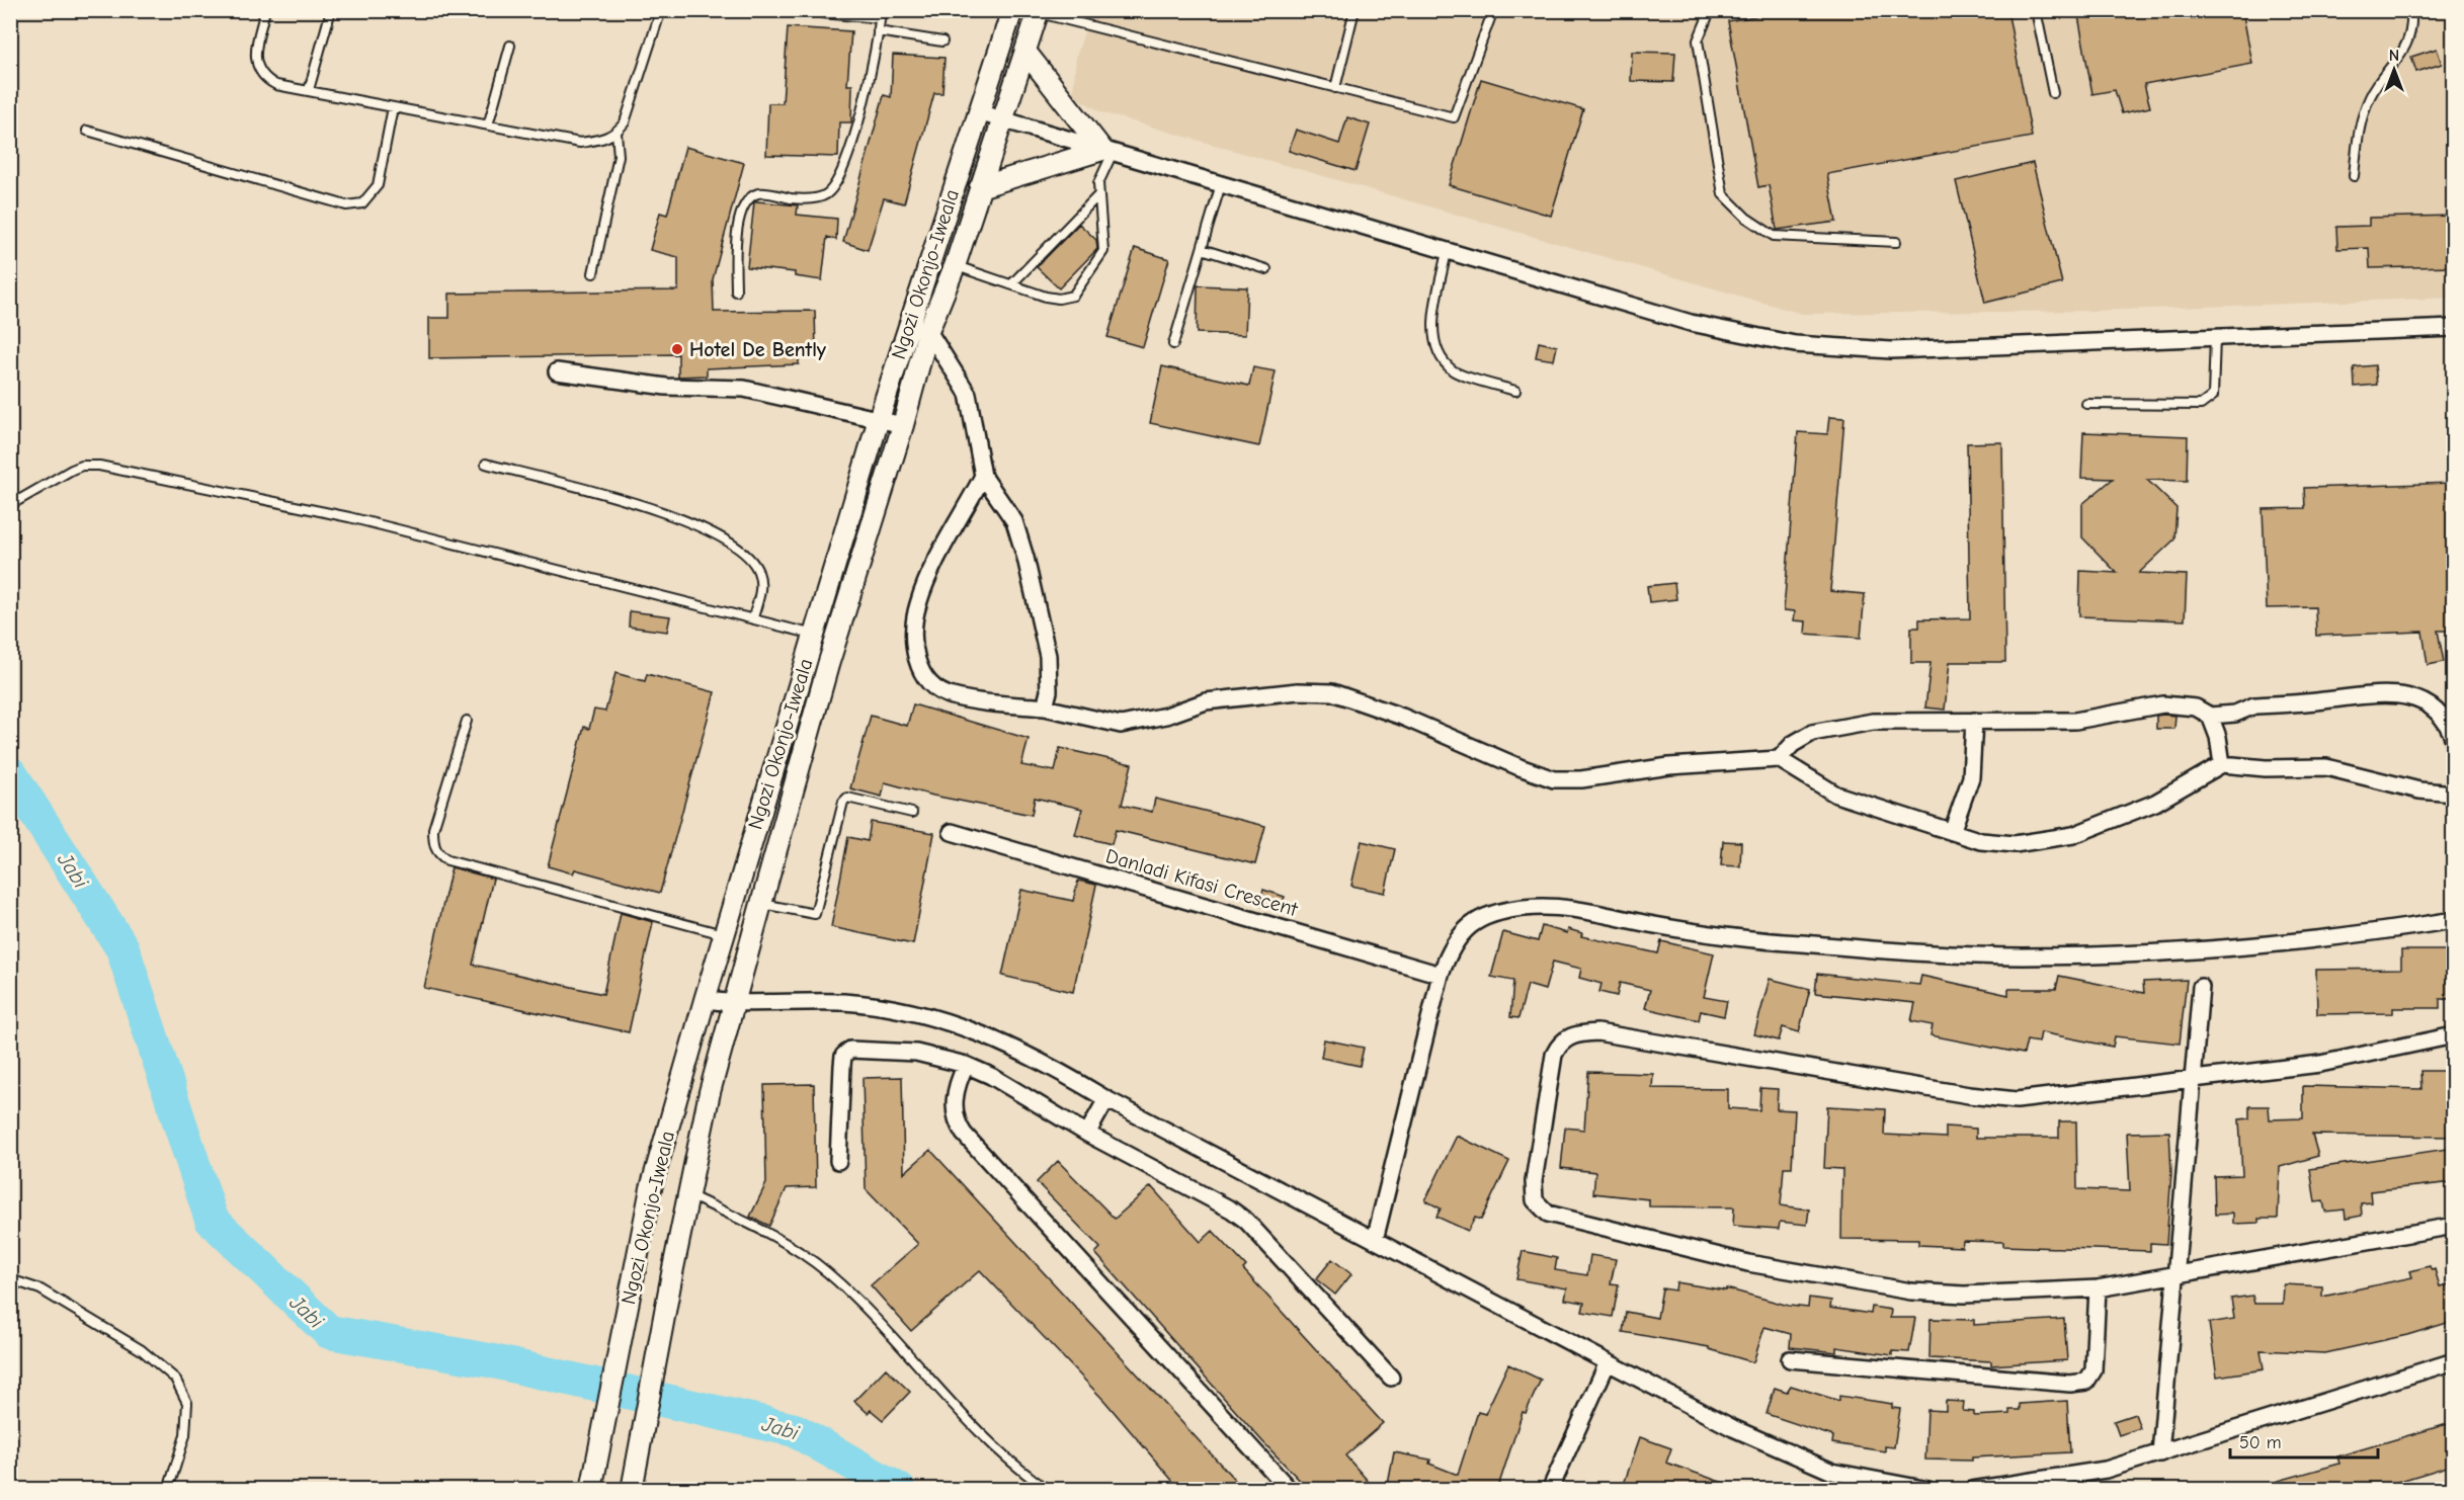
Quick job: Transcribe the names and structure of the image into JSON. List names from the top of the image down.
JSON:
{
  "streets": {
    "street": ["Ngozi Okonjo-Iweala", "Danladi Kifasi Crescent"]
  },
  "water": ["Jabi"],
  "places": ["Hotel De Bently"],
  "scale_bar": "50 m",
  "north": "top"
}
